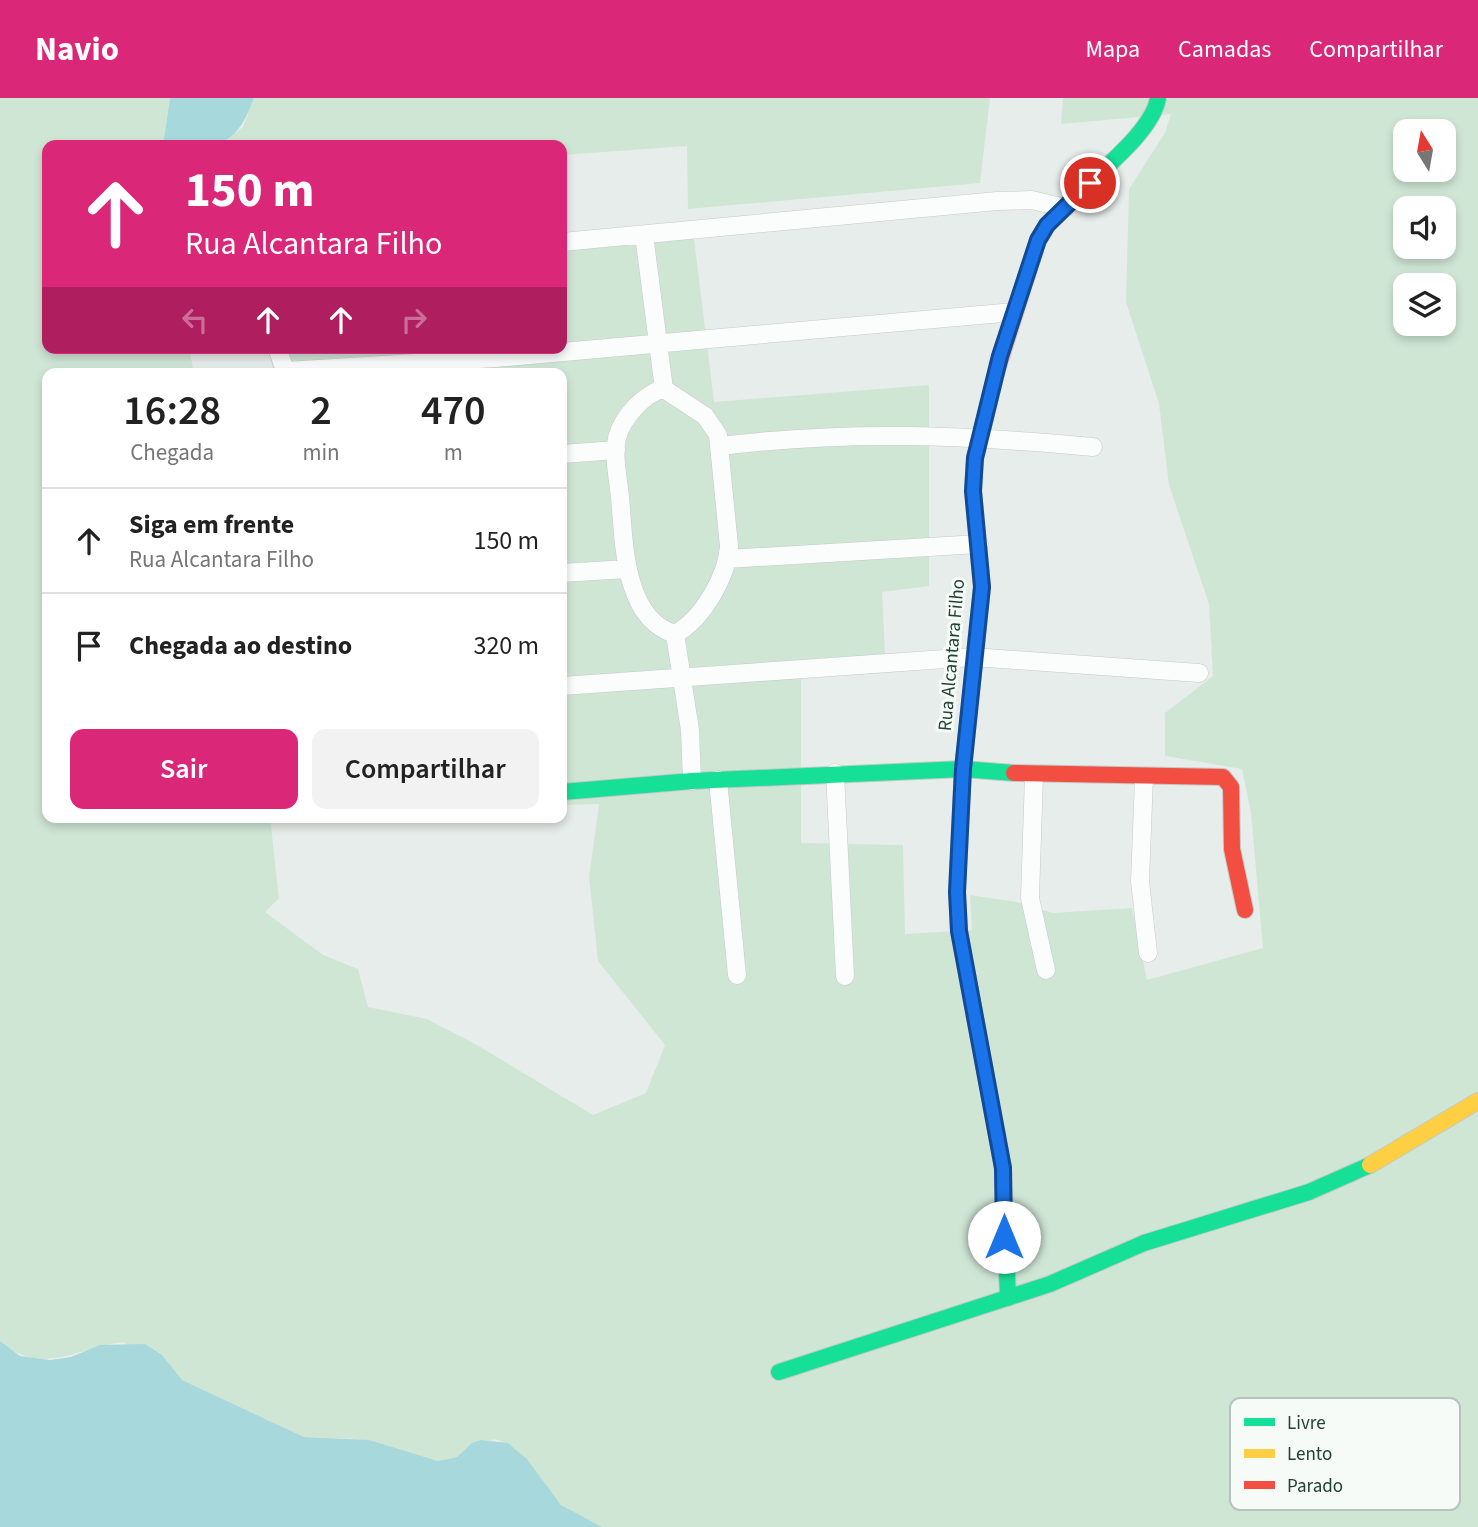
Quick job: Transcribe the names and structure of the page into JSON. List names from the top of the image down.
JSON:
{
  "streets": {
    "street": ["Rua Alcantara Filho"]
  },
  "legend": ["Livre", "Lento", "Parado"],
  "north": "top",
  "page": {
    "header": "Navio",
    "nav": ["Mapa", "Camadas", "Compartilhar"],
    "turn": ["150 m", "Rua Alcantara Filho"],
    "eta": [
      "16:28",
      "Chegada",
      "2",
      "min",
      "470",
      "m"
    ],
    "list": [
      {
        "name": "Siga em frente",
        "note": "Rua Alcantara Filho",
        "value": "150 m"
      },
      {
        "name": "Chegada ao destino",
        "value": "320 m"
      }
    ],
    "buttons": ["Sair", "Compartilhar"]
  }
}
